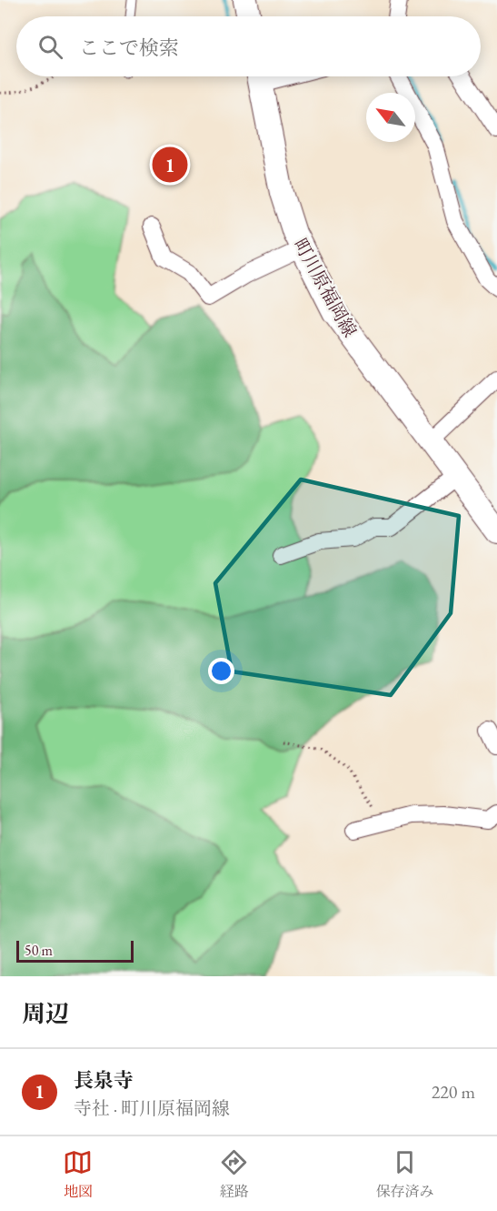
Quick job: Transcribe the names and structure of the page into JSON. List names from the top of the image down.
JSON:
{
  "streets": {
    "main road": ["町川原福岡線"]
  },
  "scale_bar": "50 m",
  "north": "top left",
  "page": {
    "search": "ここで検索",
    "pins": "1",
    "scale": "50 m",
    "heading": "周辺",
    "list": [
      {
        "mark": "1",
        "name": "長泉寺",
        "note": "寺社 · 町川原福岡線",
        "value": "220 m"
      }
    ],
    "nav": ["地図", "経路", "保存済み"]
  }
}
